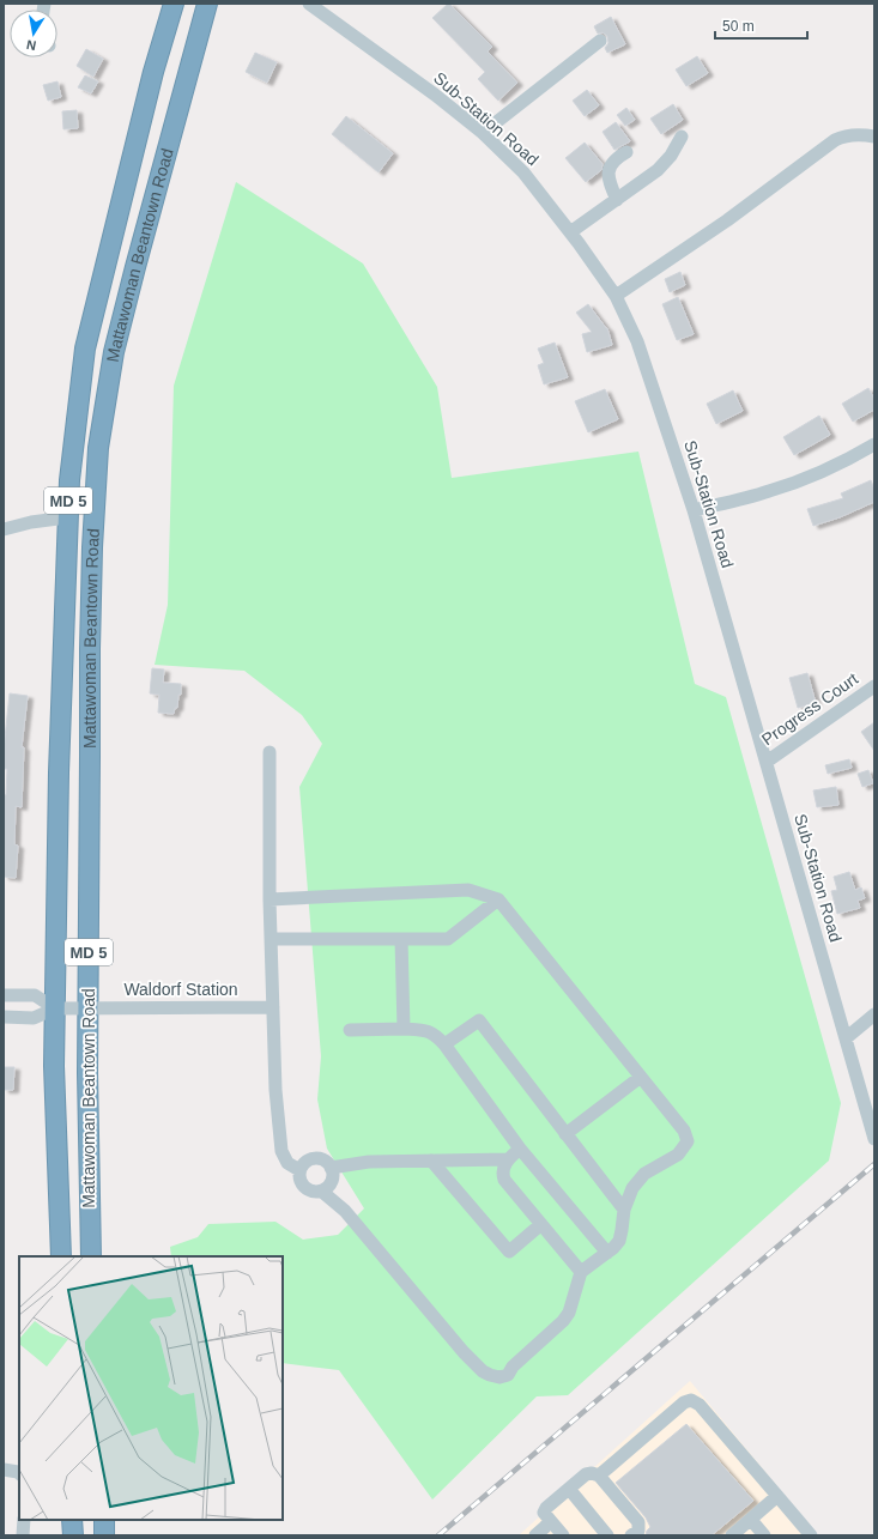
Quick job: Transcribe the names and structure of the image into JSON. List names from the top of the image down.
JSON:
{
  "streets": {
    "highway": ["Mattawoman Beantown Road", "MD 5"],
    "street": ["Sub-Station Road", "Progress Court", "Waldorf Station"]
  },
  "crossings": [
    ["Sub-Station Road", "Progress Court"],
    ["Mattawoman Beantown Road", "Waldorf Station"]
  ],
  "scale_bar": "50 m",
  "north": "bottom"
}
